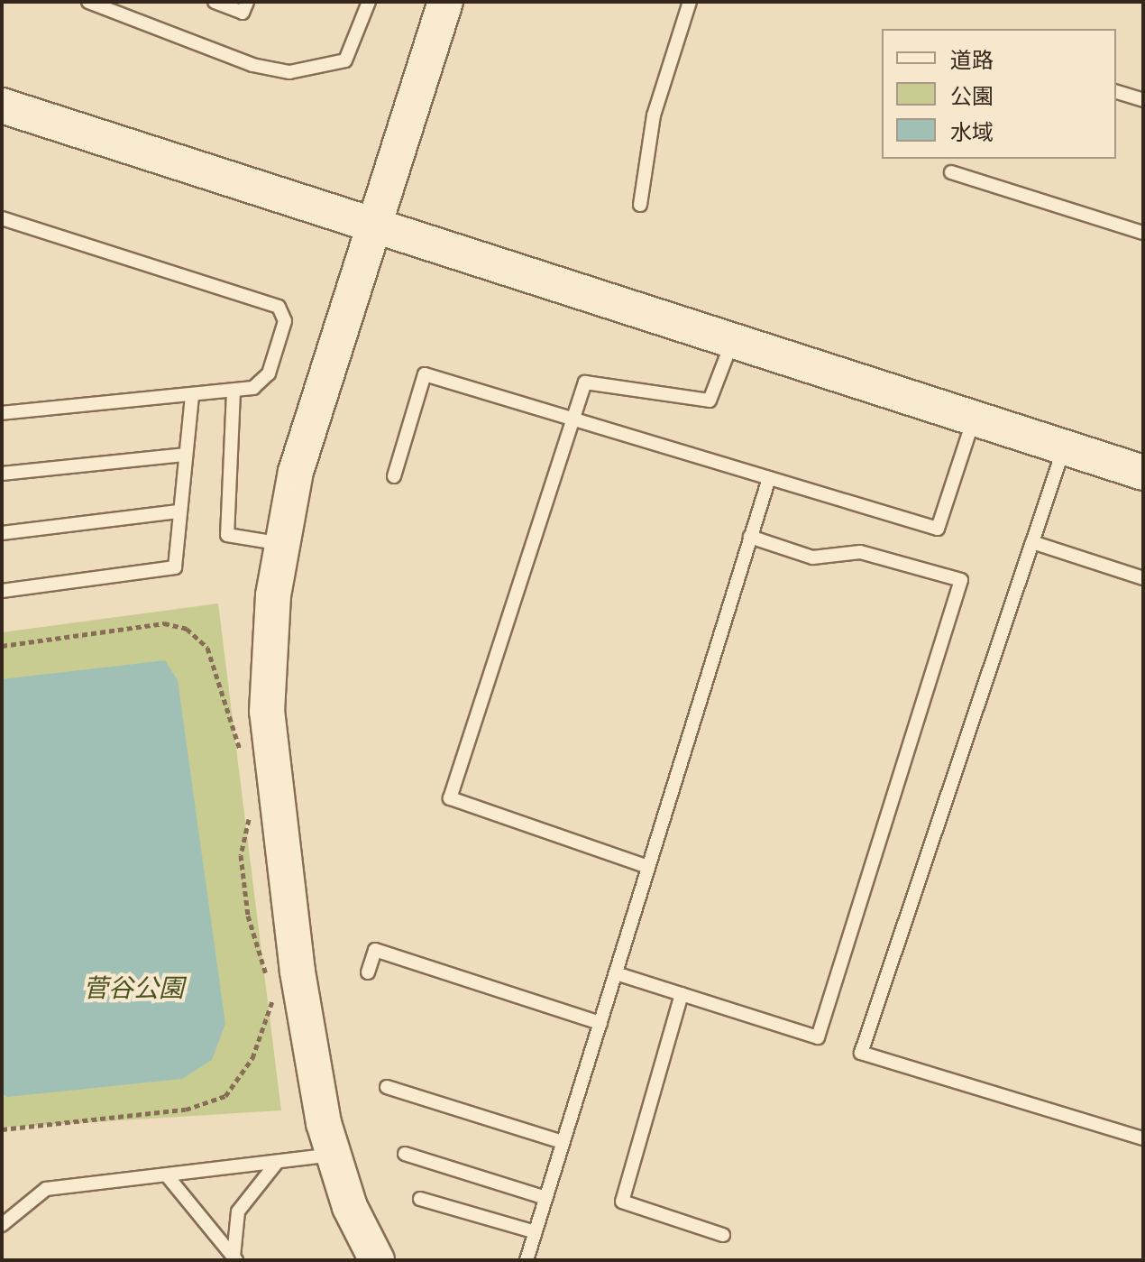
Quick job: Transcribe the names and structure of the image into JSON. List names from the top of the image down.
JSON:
{
  "parks": ["菅谷公園"],
  "legend": ["道路", "公園", "水域"]
}
